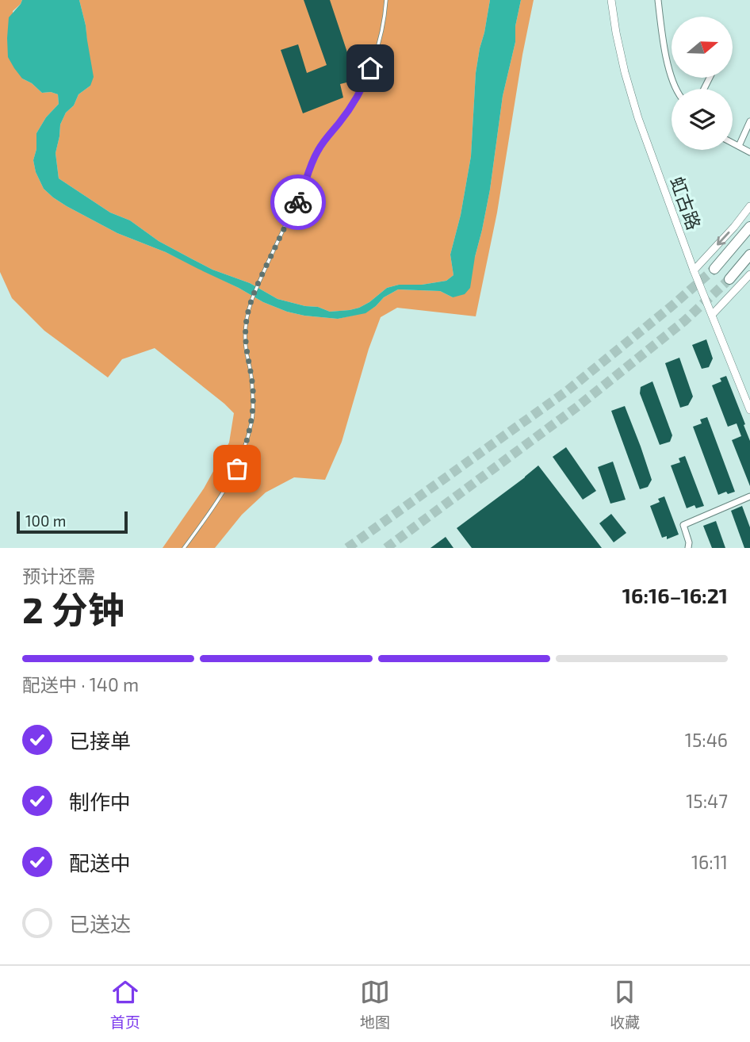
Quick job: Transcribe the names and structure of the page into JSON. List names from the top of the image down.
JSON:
{
  "streets": {
    "street": ["虹古路"]
  },
  "scale_bar": "100 m",
  "north": "right",
  "page": {
    "scale": "100 m",
    "heading": ["2 分钟", "预计还需", "16:16–16:21"],
    "bar": "配送中 · 140 m",
    "list": [
      ["已接单", "15:46"],
      ["制作中", "15:47"],
      ["配送中", "16:11"],
      "已送达"
    ],
    "tabs": ["首页", "地图", "收藏"]
  }
}
